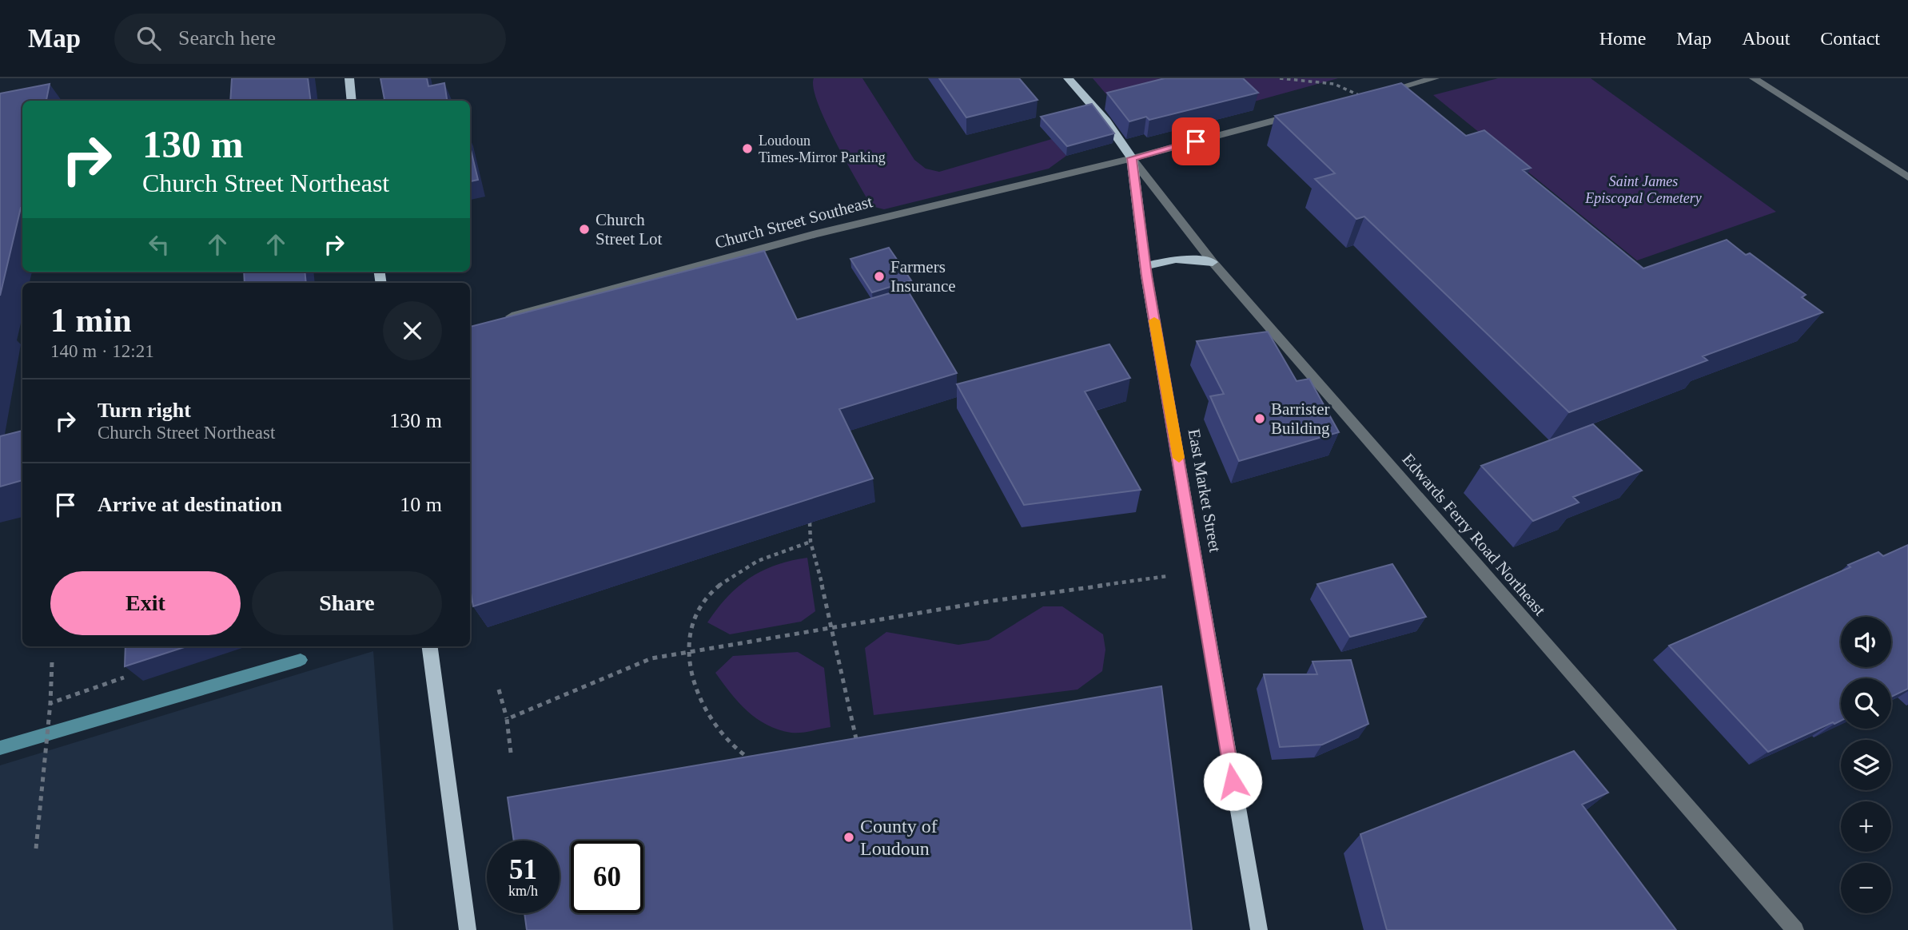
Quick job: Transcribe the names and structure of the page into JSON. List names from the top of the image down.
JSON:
{
  "streets": {
    "main road": ["East Market Street"],
    "street": ["Church Street Southeast", "Edwards Ferry Road Northeast"]
  },
  "crossings": [
    ["Church Street Southeast", "East Market Street"],
    ["Church Street Southeast", "Edwards Ferry Road Northeast"],
    ["East Market Street", "Edwards Ferry Road Northeast"]
  ],
  "parks": ["Saint James Episcopal Cemetery"],
  "places": [
    "Loudoun Times-Mirror Parking",
    "Church Street Lot",
    "Farmers Insurance",
    "Barrister Building",
    "County of Loudoun"
  ],
  "page": {
    "header": "Map",
    "search": "Search here",
    "nav": [
      "Home",
      "Map",
      "About",
      "Contact"
    ],
    "turn": ["130 m", "Church Street Northeast"],
    "heading": ["1 min", "140 m · 12:21"],
    "list": [
      {
        "name": "Turn right",
        "note": "Church Street Northeast",
        "value": "130 m"
      },
      {
        "name": "Arrive at destination",
        "value": "10 m"
      }
    ],
    "buttons": ["Exit", "Share"],
    "map_buttons": ["+", "−"],
    "speed": "51 km/h",
    "limit": "60"
  }
}
